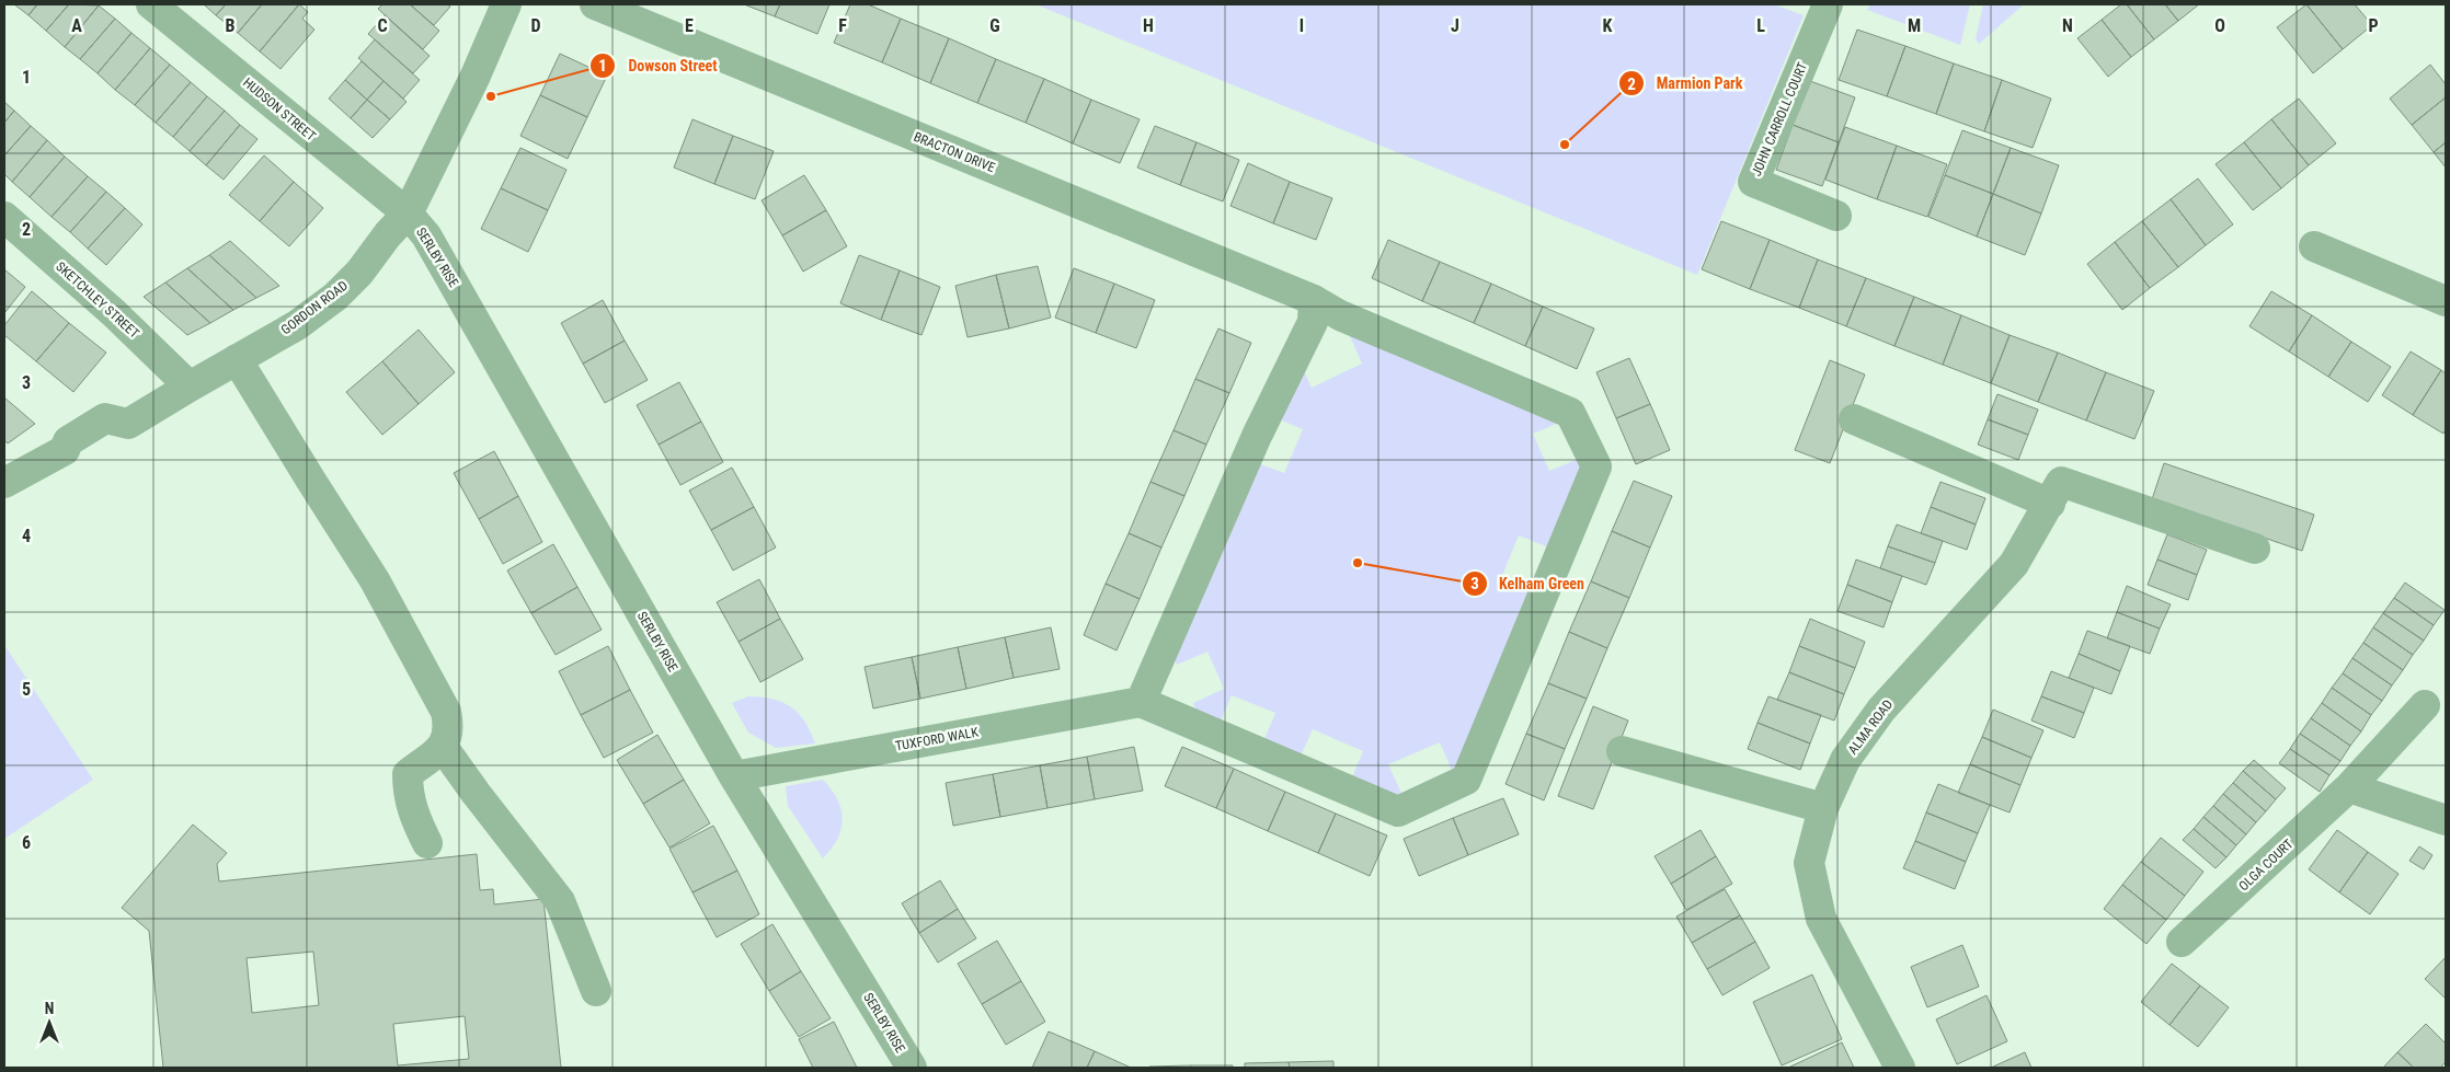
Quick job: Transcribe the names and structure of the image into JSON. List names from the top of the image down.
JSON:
{
  "streets": {
    "street": [
      "HUDSON STREET",
      "JOHN CARROLL COURT",
      "BRACTON DRIVE",
      "SERLBY RISE",
      "SKETCHLEY STREET",
      "GORDON ROAD",
      "ALMA ROAD",
      "TUXFORD WALK",
      "OLGA COURT"
    ]
  },
  "crossings": [
    ["HUDSON STREET", "SERLBY RISE"],
    ["HUDSON STREET", "GORDON ROAD"],
    ["BRACTON DRIVE", "TUXFORD WALK"],
    ["SERLBY RISE", "GORDON ROAD"],
    ["SERLBY RISE", "TUXFORD WALK"],
    ["SKETCHLEY STREET", "GORDON ROAD"]
  ],
  "places": ["Dowson Street", "Marmion Park", "Kelham Green"],
  "north": "top",
  "grid": {
    "columns": [
      "A",
      "B",
      "C",
      "D",
      "E",
      "F",
      "G",
      "H",
      "I",
      "J",
      "K",
      "L",
      "M",
      "N",
      "O",
      "P"
    ],
    "rows": [
      "1",
      "2",
      "3",
      "4",
      "5",
      "6"
    ]
  }
}
